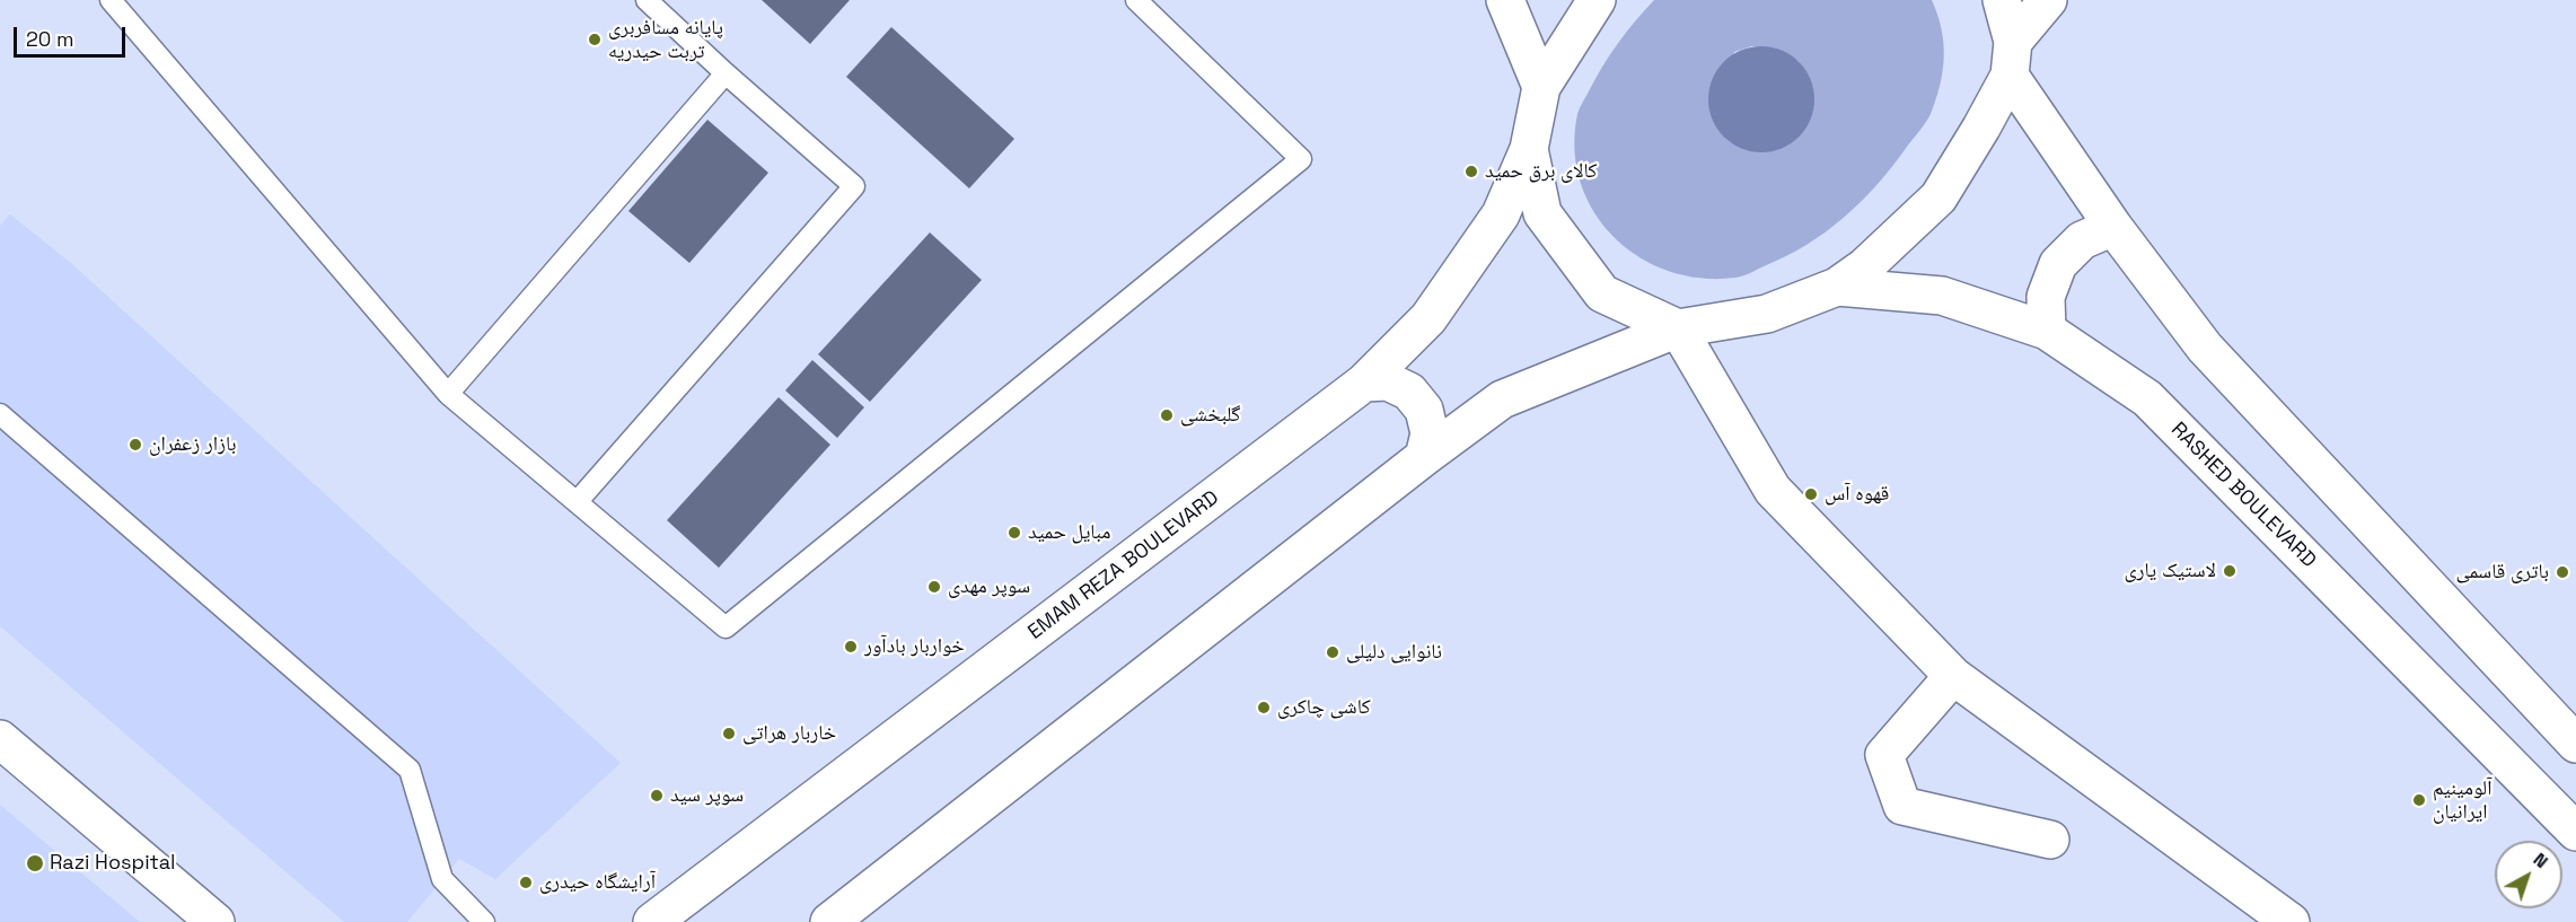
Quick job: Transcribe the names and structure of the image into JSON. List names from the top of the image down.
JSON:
{
  "streets": {
    "main road": ["RASHED BOULEVARD", "EMAM REZA BOULEVARD"]
  },
  "places": [
    "پایانه مسافربری تربت حیدریه",
    "کالای برق حمید",
    "گلبخشی",
    "بازار زعفران",
    "قهوه آس",
    "مبایل حمید",
    "لاستیک یاری",
    "باتری قاسمی",
    "سوپر مهدی",
    "خواربار بادآور",
    "نانوایی دلیلی",
    "کاشی چاکری",
    "خاربار هراتی",
    "سوپر سید",
    "آلومینیم ایرانیان",
    "Razi Hospital",
    "آرایشگاه حیدری"
  ],
  "scale_bar": "20 m",
  "north": "top right"
}
